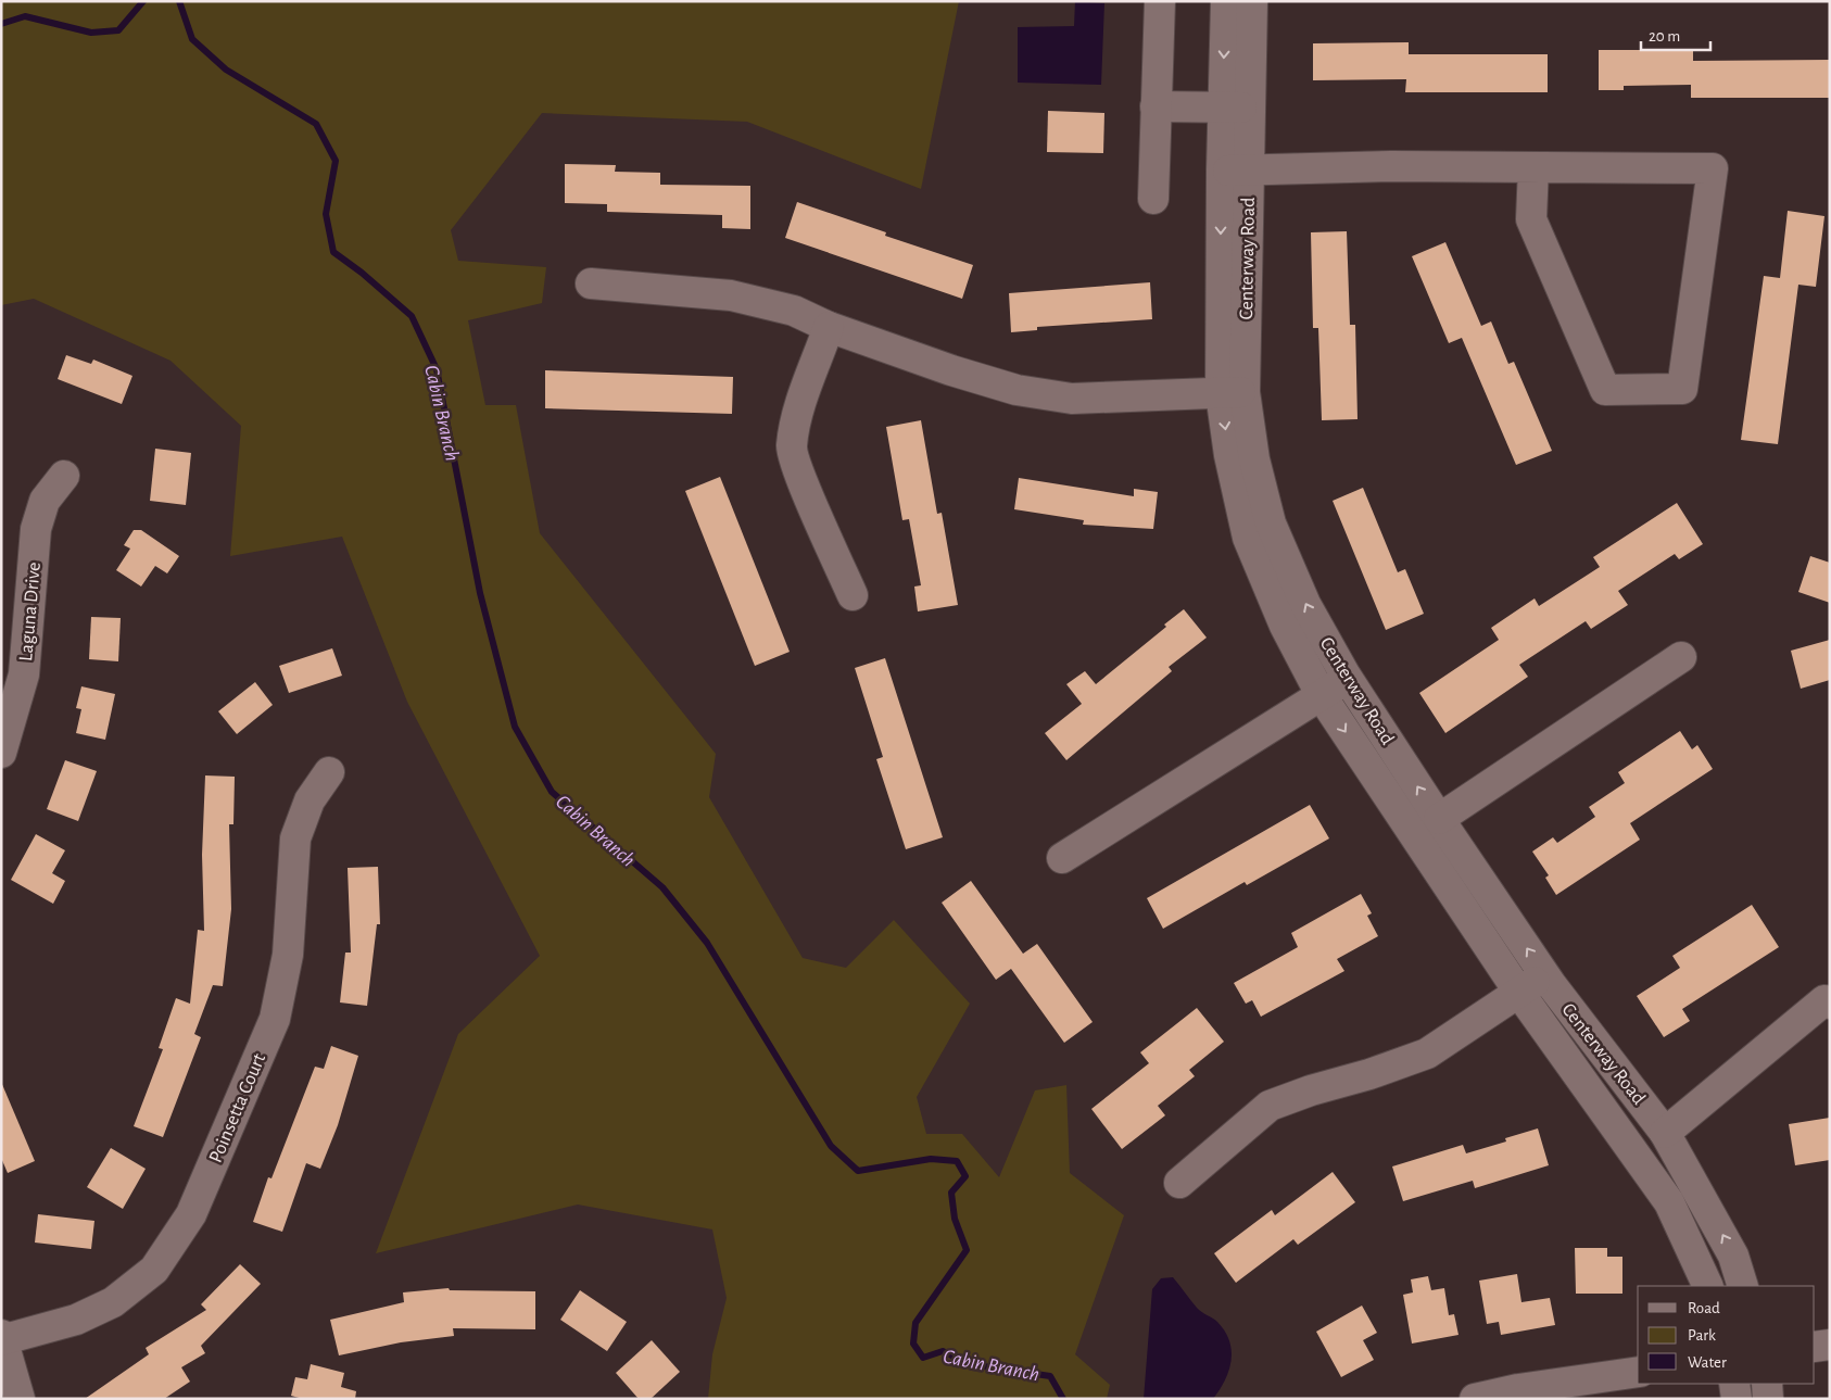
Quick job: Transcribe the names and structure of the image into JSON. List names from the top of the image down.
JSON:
{
  "streets": {
    "street": ["Centerway Road", "Laguna Drive", "Poinsetta Court"]
  },
  "water": ["Cabin Branch"],
  "legend": ["Road", "Park", "Water"],
  "scale_bar": "20 m"
}
